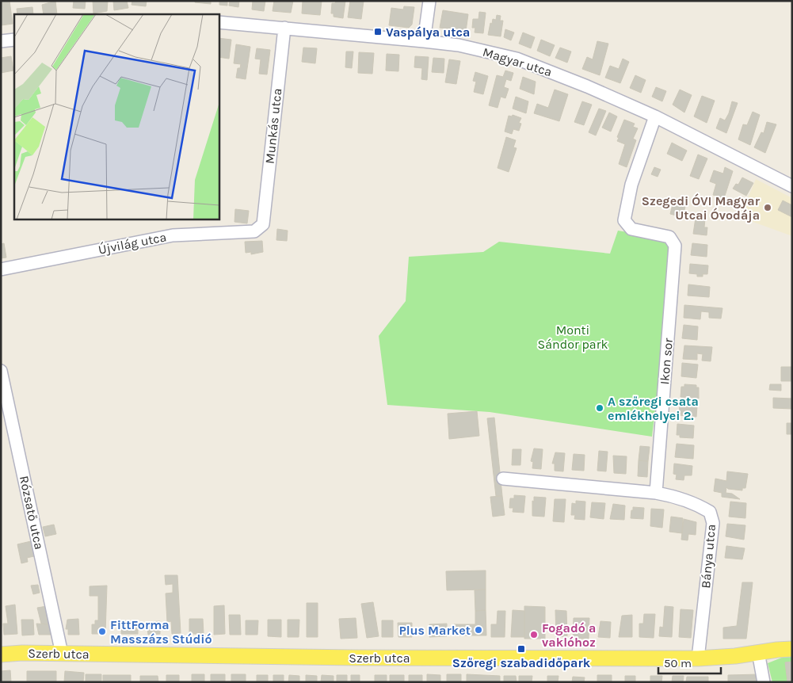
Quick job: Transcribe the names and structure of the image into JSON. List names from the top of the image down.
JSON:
{
  "streets": {
    "main road": ["Szerb utca"],
    "street": [
      "Magyar utca",
      "Munkás utca",
      "Újvilág utca",
      "Ikon sor",
      "Rózsatő utca",
      "Bánya utca"
    ]
  },
  "crossings": [
    ["Magyar utca", "Munkás utca"],
    ["Magyar utca", "Ikon sor"],
    ["Munkás utca", "Újvilág utca"],
    ["Ikon sor", "Bánya utca"],
    ["Rózsatő utca", "Szerb utca"],
    ["Bánya utca", "Szerb utca"]
  ],
  "parks": ["Monti Sándor park"],
  "places": {
    "transit": ["Vaspálya utca", "Szőregi szabadidőpark"],
    "other": [
      "Szegedi ÓVI Magyar Utcai Óvodája",
      "A szőregi csata emlékhelyei 2.",
      "Plus Market",
      "FittForma Masszázs Stúdió",
      "Fogadó a vaklóhoz"
    ]
  },
  "scale_bar": "50 m"
}
